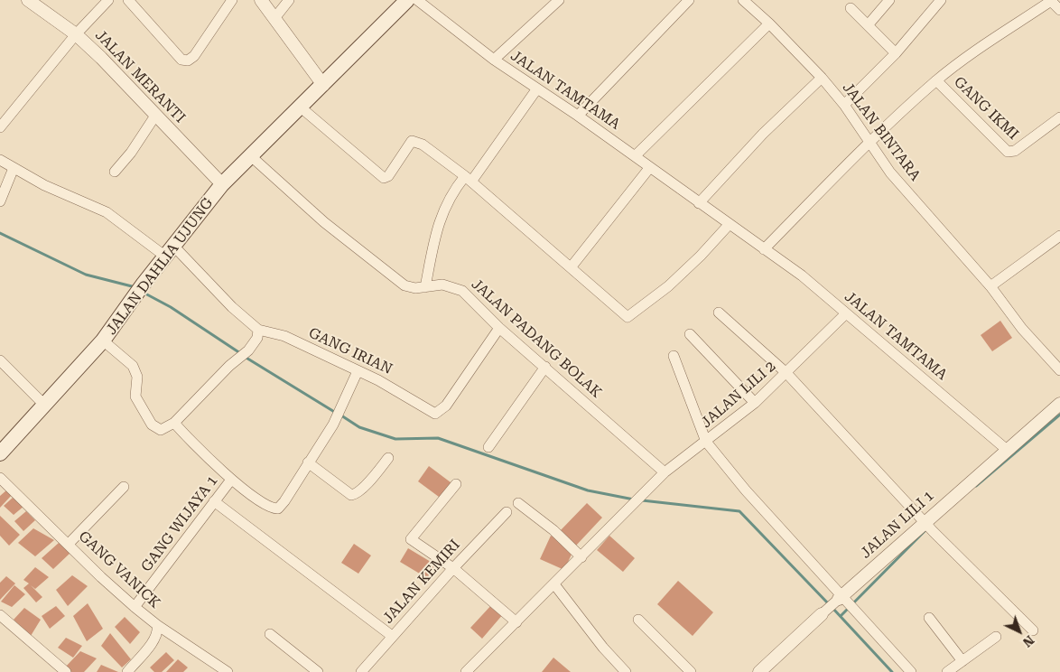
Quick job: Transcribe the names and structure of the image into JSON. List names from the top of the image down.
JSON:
{
  "streets": {
    "main road": ["JALAN DAHLIA UJUNG"],
    "street": [
      "JALAN MERANTI",
      "JALAN TAMTAMA",
      "GANG IKMI",
      "JALAN BINTARA",
      "JALAN PADANG BOLAK",
      "GANG IRIAN",
      "JALAN LILI 2",
      "GANG WIJAYA 1",
      "JALAN LILI 1",
      "GANG VANICK",
      "JALAN KEMIRI"
    ]
  },
  "crossings": [
    ["JALAN MERANTI", "JALAN DAHLIA UJUNG"],
    ["JALAN TAMTAMA", "JALAN LILI 2"],
    ["JALAN TAMTAMA", "JALAN LILI 1"],
    ["JALAN DAHLIA UJUNG", "JALAN PADANG BOLAK"],
    ["JALAN DAHLIA UJUNG", "GANG IRIAN"],
    ["JALAN PADANG BOLAK", "GANG IRIAN"],
    ["JALAN PADANG BOLAK", "JALAN LILI 2"],
    ["GANG WIJAYA 1", "GANG VANICK"]
  ],
  "north": "bottom right"
}
